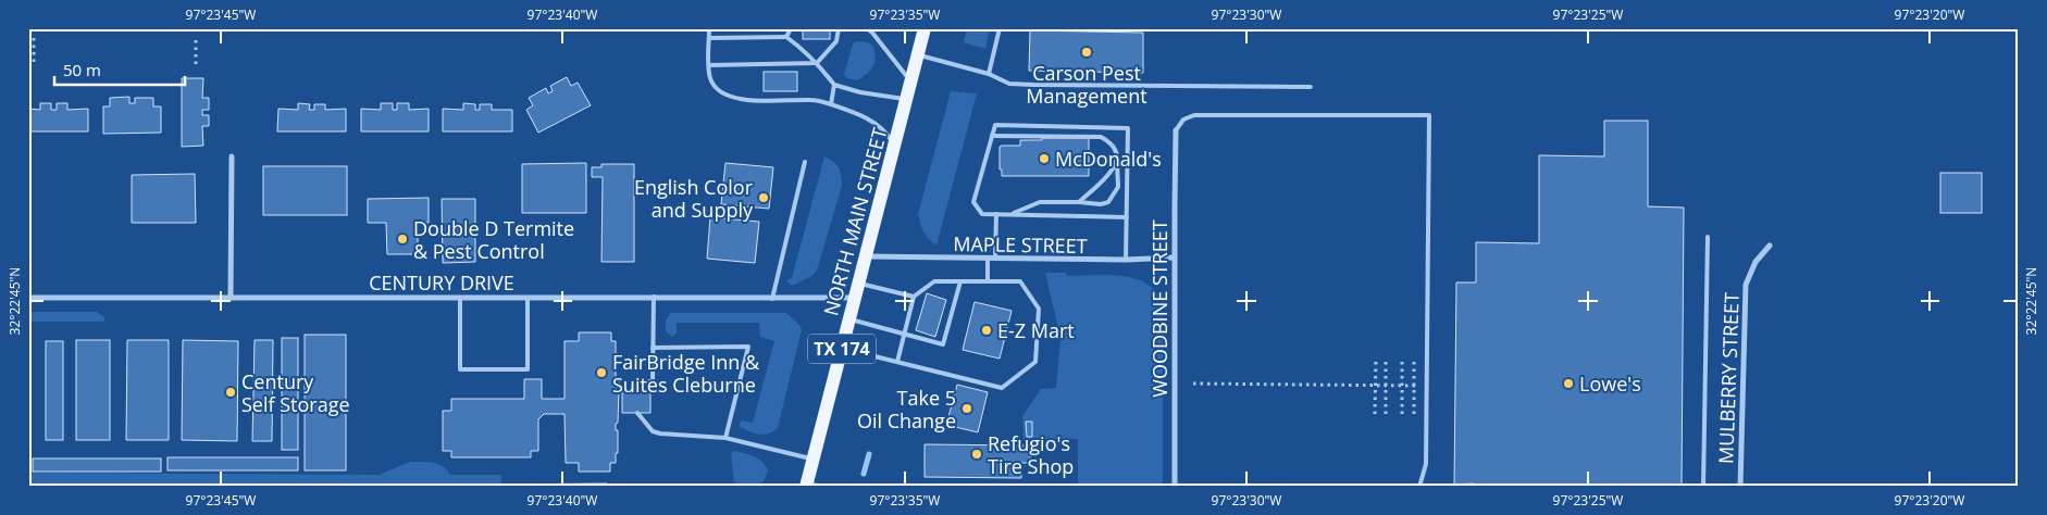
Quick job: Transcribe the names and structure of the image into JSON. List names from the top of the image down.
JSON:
{
  "streets": {
    "main road": ["NORTH MAIN STREET", "TX 174"],
    "street": [
      "MAPLE STREET",
      "CENTURY DRIVE",
      "WOODBINE STREET",
      "MULBERRY STREET"
    ]
  },
  "crossings": [
    ["NORTH MAIN STREET", "MAPLE STREET"],
    ["NORTH MAIN STREET", "CENTURY DRIVE"],
    ["MAPLE STREET", "WOODBINE STREET"]
  ],
  "places": [
    "Carson Pest Management",
    "McDonald's",
    "English Color and Supply",
    "Double D Termite & Pest Control",
    "E-Z Mart",
    "FairBridge Inn & Suites Cleburne",
    "Lowe's",
    "Century Self Storage",
    "Take 5 Oil Change",
    "Refugio's Tire Shop"
  ],
  "scale_bar": "50 m",
  "coordinates": [
    "97°23'45\"W",
    "97°23'40\"W",
    "97°23'35\"W",
    "97°23'30\"W",
    "97°23'25\"W",
    "97°23'20\"W",
    "32°22'45\"N"
  ]
}
